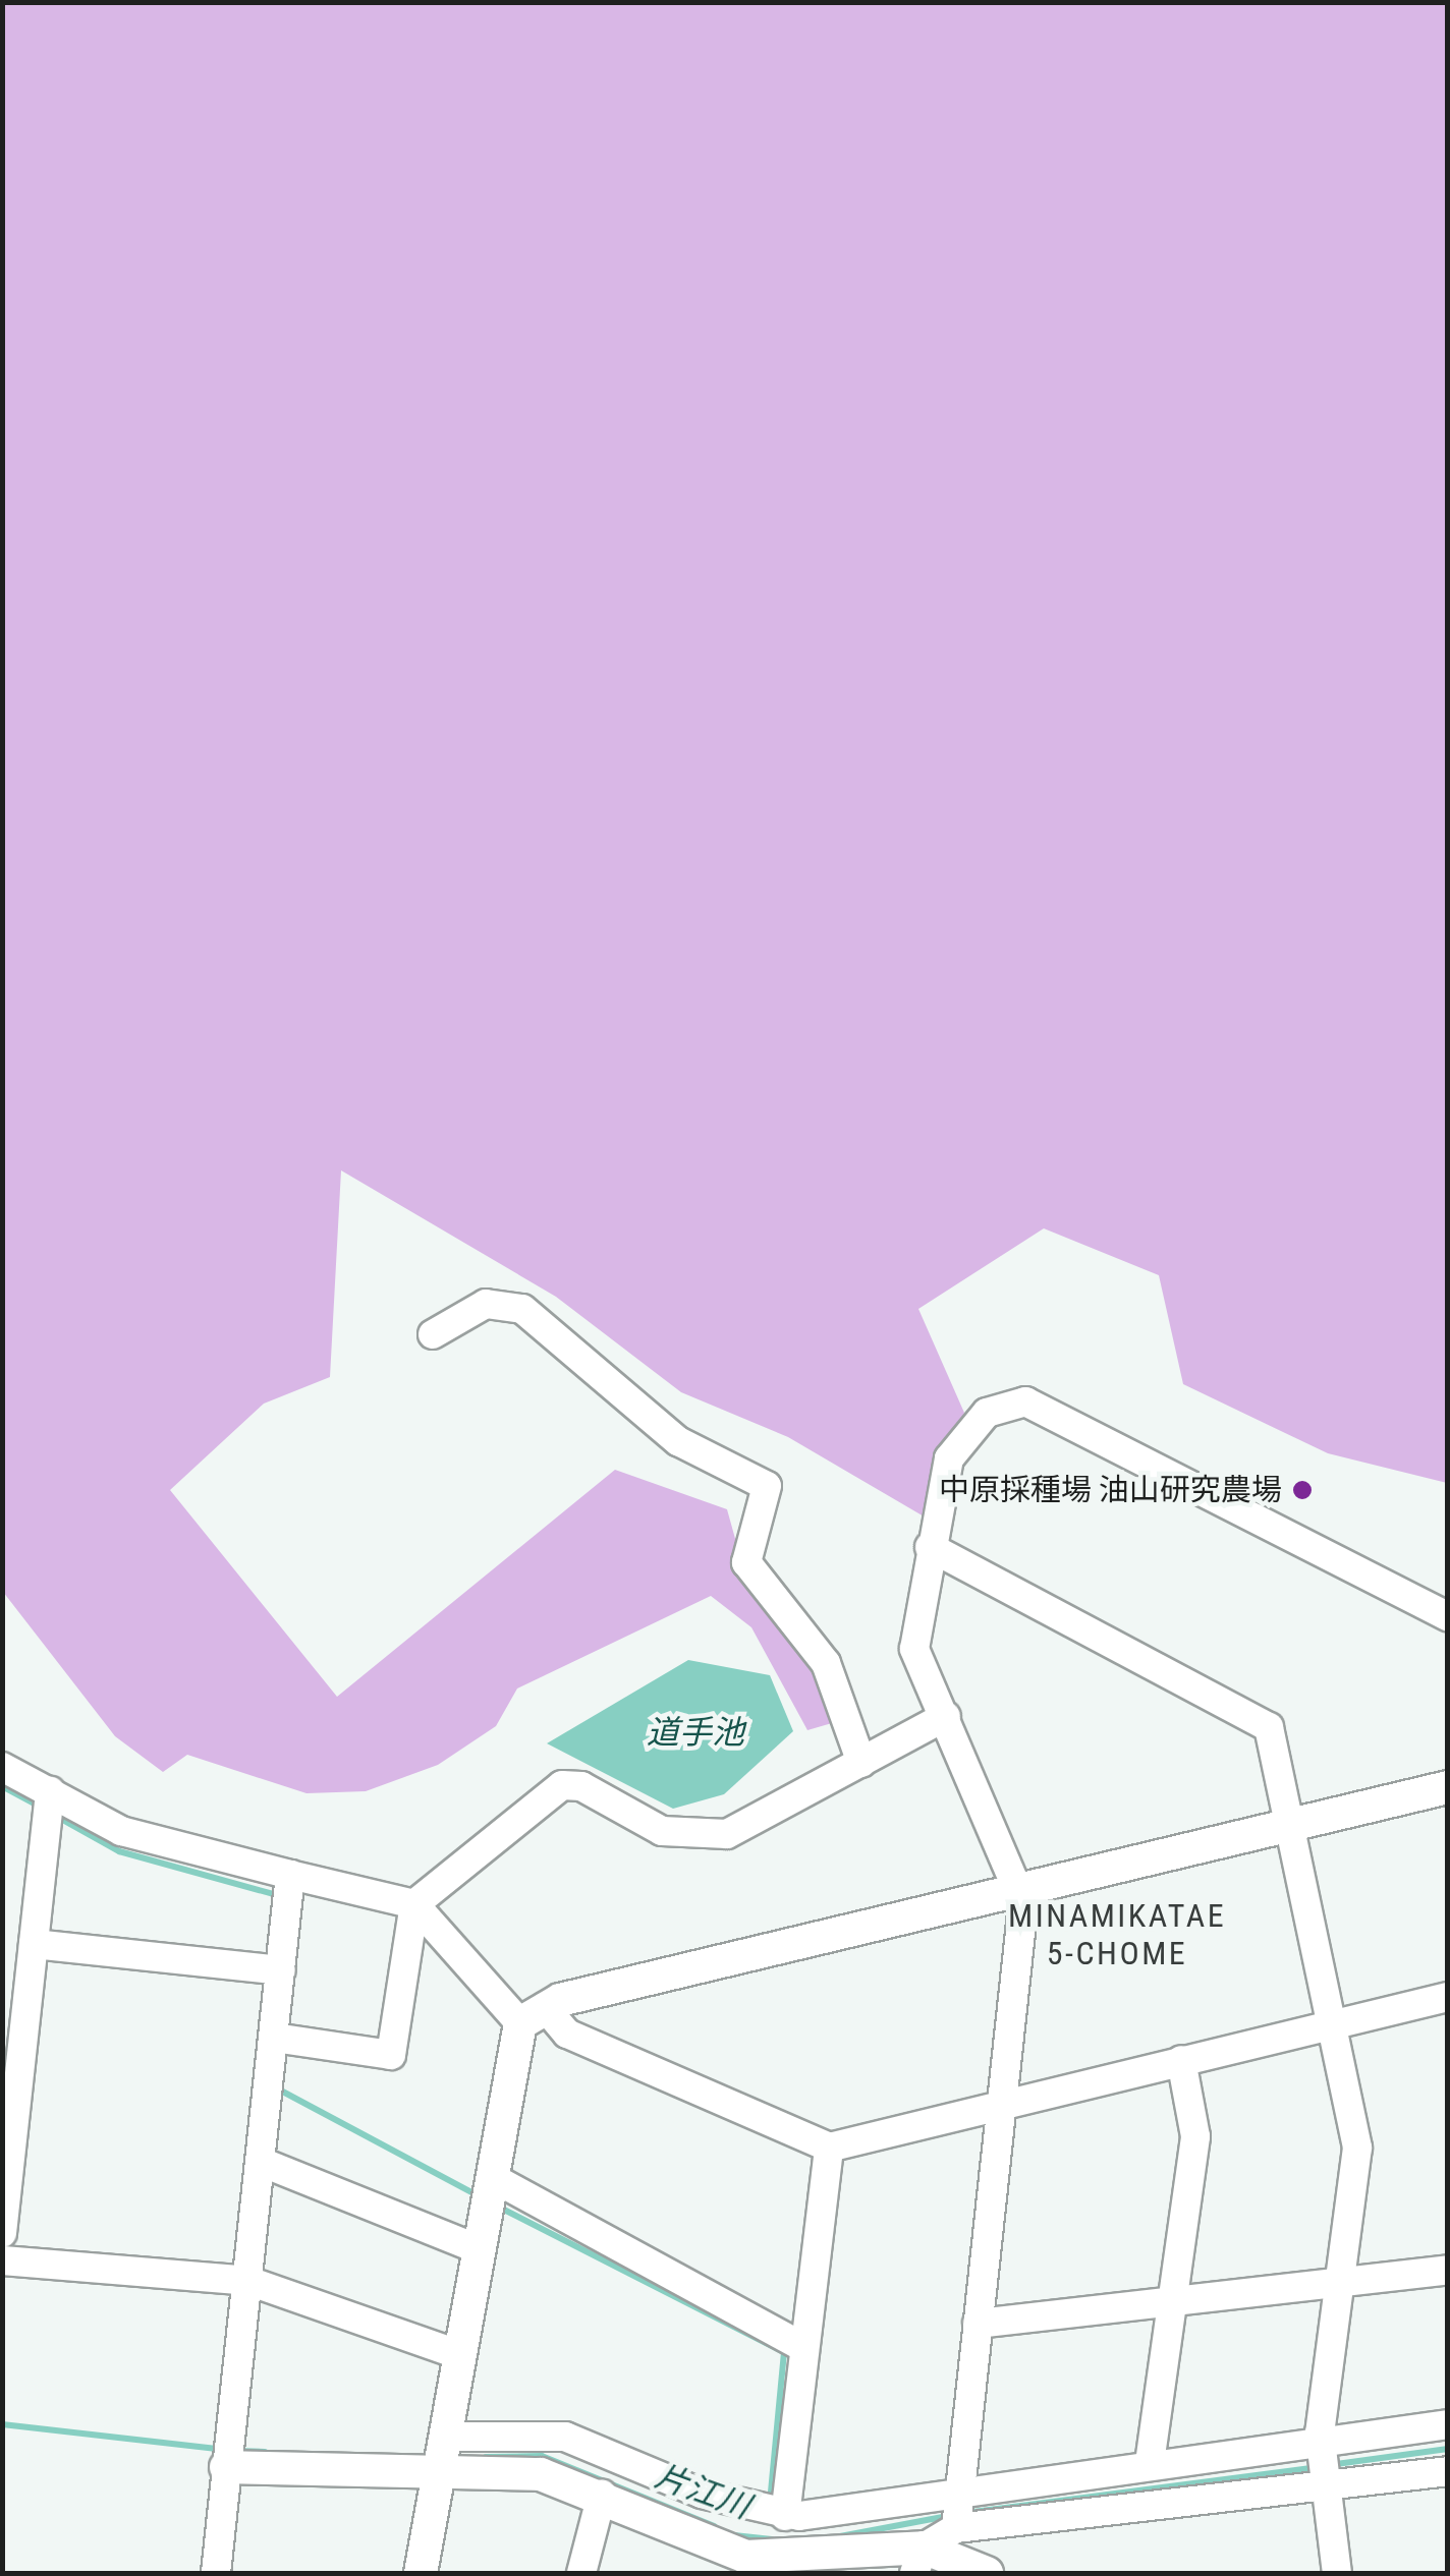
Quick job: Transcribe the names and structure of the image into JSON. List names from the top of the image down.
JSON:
{
  "districts": ["MINAMIKATAE 5-CHOME"],
  "water": ["道手池", "片江川"],
  "places": ["中原採種場 油山研究農場"]
}
